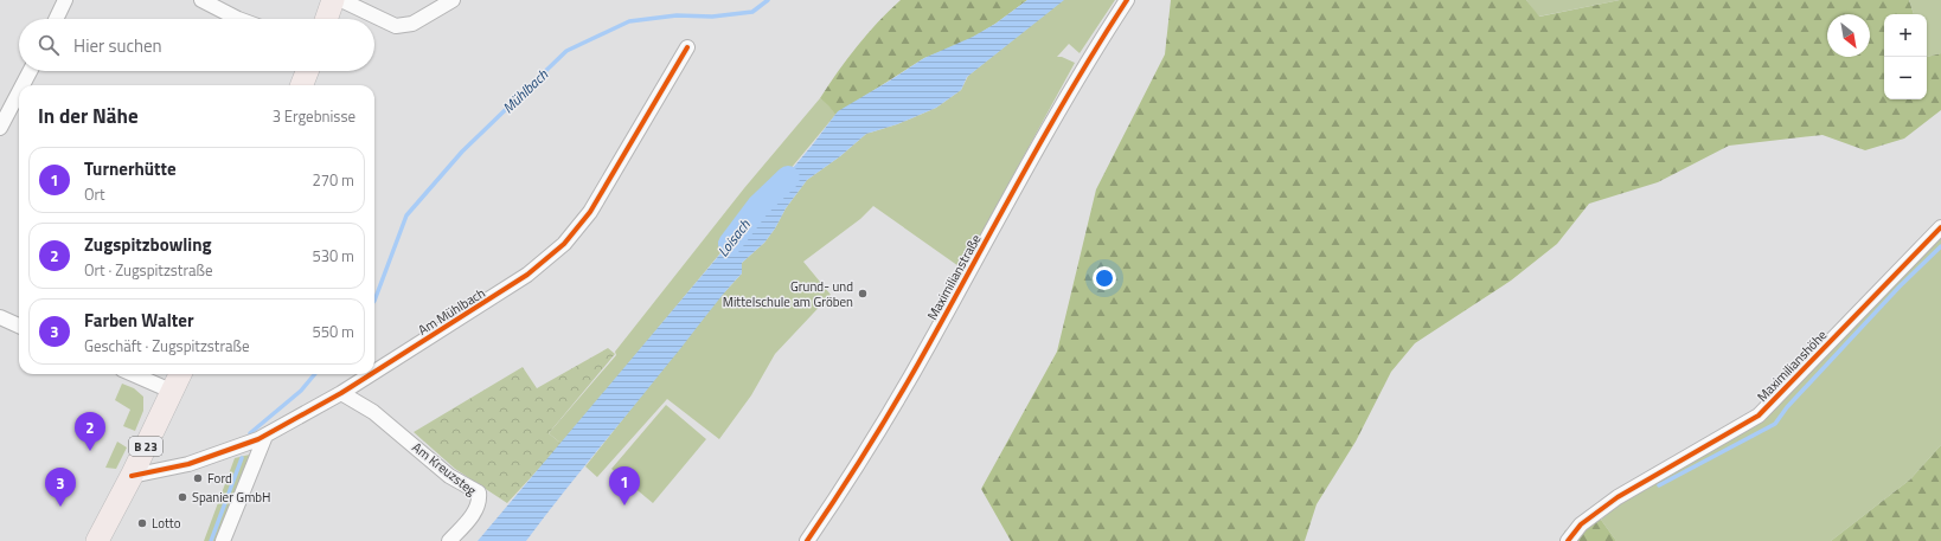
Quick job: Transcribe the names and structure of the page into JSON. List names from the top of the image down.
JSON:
{
  "streets": {
    "main road": ["B 23"],
    "street": [
      "Maximilianstraße",
      "Am Mühlbach",
      "Maximilianshöhe",
      "Am Kreuzsteg"
    ]
  },
  "crossings": [
    ["Am Mühlbach", "B 23"],
    ["Am Mühlbach", "Am Kreuzsteg"]
  ],
  "water": ["Mühlbach", "Loisach"],
  "places": [
    "Grund- und Mittelschule am Gröben",
    "Ford",
    "Spanier GmbH",
    "Lotto"
  ],
  "north": "bottom right",
  "page": {
    "map_buttons": ["+", "−"],
    "search": "Hier suchen",
    "heading": ["In der Nähe", "3 Ergebnisse"],
    "list": [
      {
        "mark": "1",
        "name": "Turnerhütte",
        "note": "Ort",
        "value": "270 m"
      },
      {
        "mark": "2",
        "name": "Zugspitzbowling",
        "note": "Ort · Zugspitzstraße",
        "value": "530 m"
      },
      {
        "mark": "3",
        "name": "Farben Walter",
        "note": "Geschäft · Zugspitzstraße",
        "value": "550 m"
      }
    ],
    "pins": ["2", "1", "3"]
  }
}
